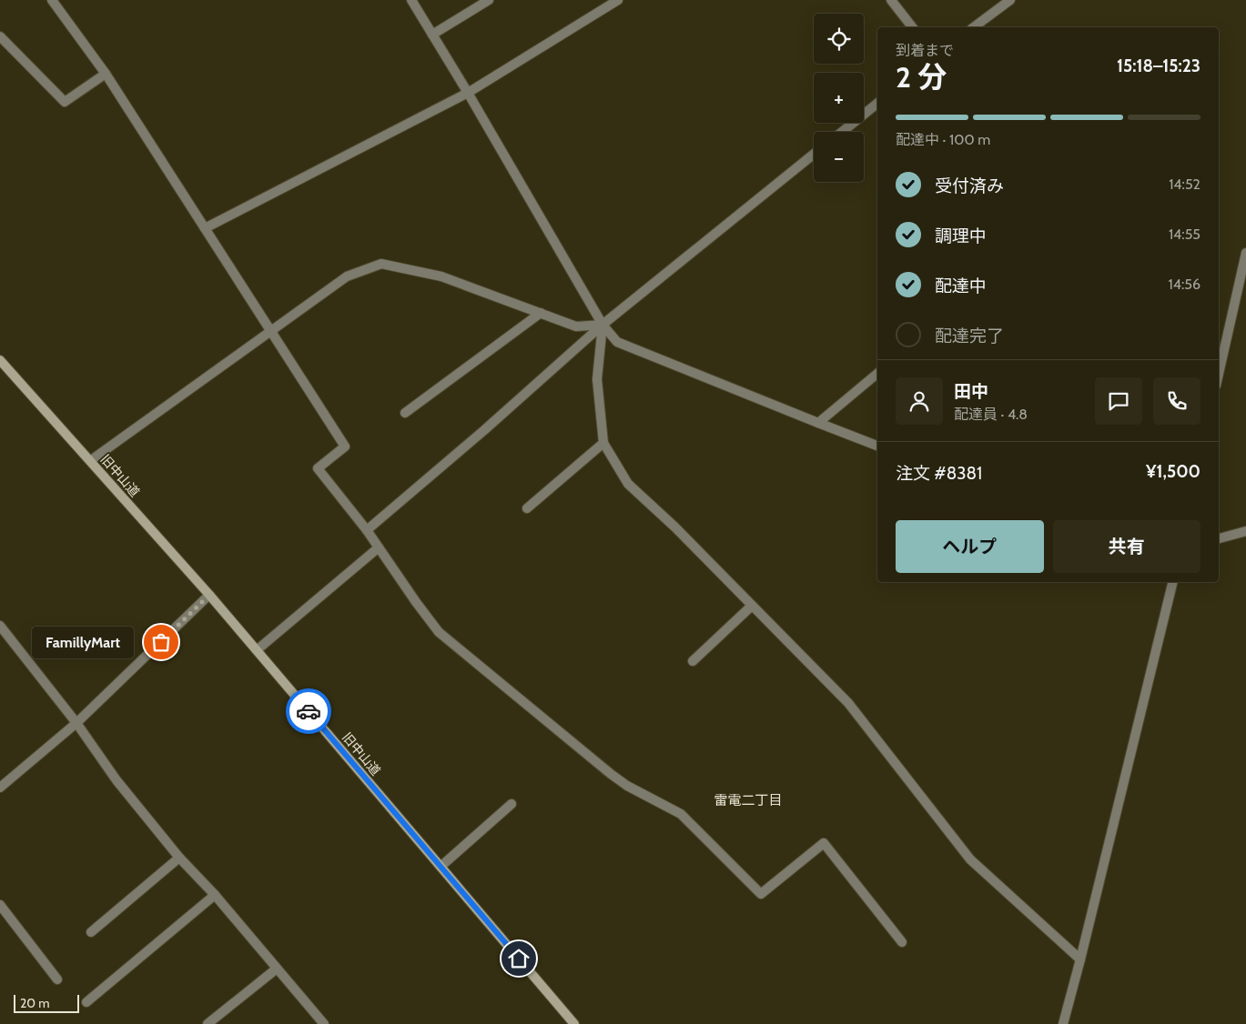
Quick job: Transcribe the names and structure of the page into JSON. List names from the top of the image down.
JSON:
{
  "streets": {
    "main road": ["旧中山道"]
  },
  "districts": ["雷電二丁目"],
  "places": ["FamillyMart"],
  "scale_bar": "20 m",
  "page": {
    "map_buttons": ["+", "−"],
    "heading": ["2 分", "到着まで", "15:18–15:23"],
    "panel": [
      "田中",
      "配達員 · 4.8",
      "注文 #8381",
      "¥1,500"
    ],
    "bar": "配達中 · 100 m",
    "list": [
      ["受付済み", "14:52"],
      ["調理中", "14:55"],
      ["配達中", "14:56"],
      "配達完了"
    ],
    "buttons": ["ヘルプ", "共有"],
    "bubble": "FamillyMart",
    "scale": "20 m"
  }
}
